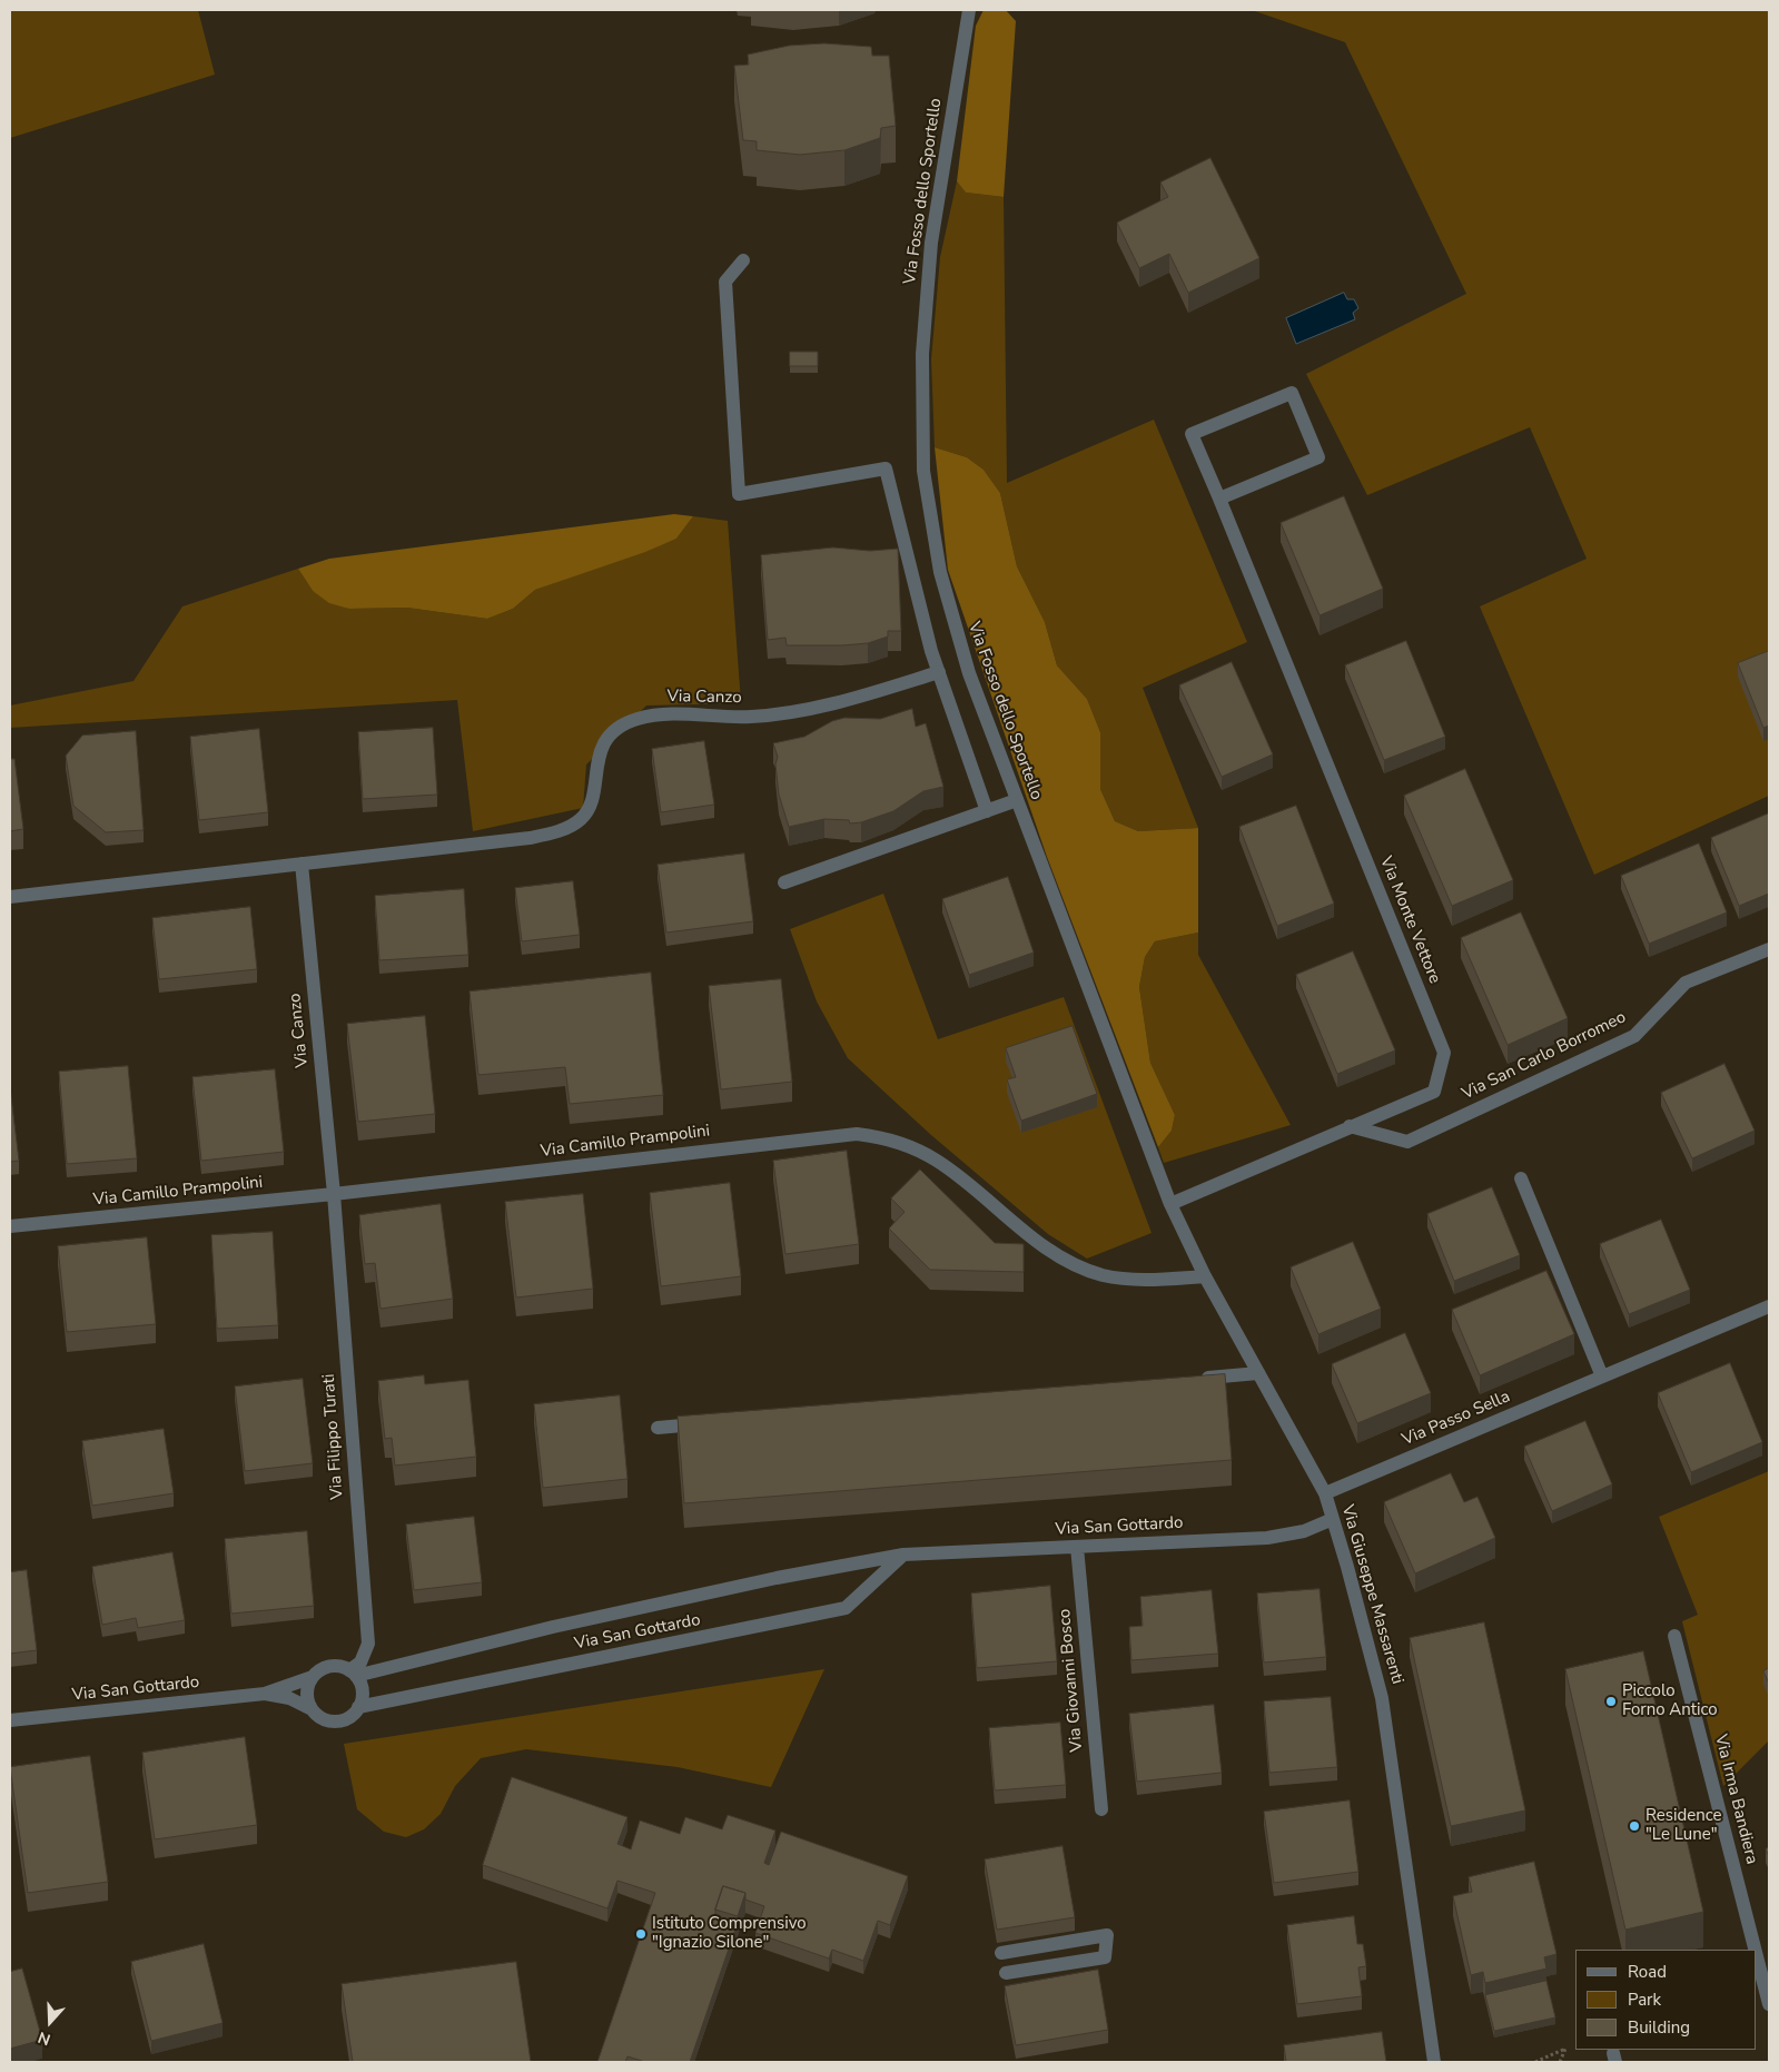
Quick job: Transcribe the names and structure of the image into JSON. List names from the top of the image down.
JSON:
{
  "streets": {
    "street": [
      "Via Fosso dello Sportello",
      "Via Canzo",
      "Via Monte Vettore",
      "Via San Carlo Borromeo",
      "Via Camillo Prampolini",
      "Via Passo Sella",
      "Via Filippo Turati",
      "Via San Gottardo",
      "Via Giuseppe Massarenti",
      "Via Giovanni Bosco",
      "Via Irma Bandiera"
    ]
  },
  "crossings": [
    ["Via Fosso dello Sportello", "Via Monte Vettore"],
    ["Via Fosso dello Sportello", "Via Giuseppe Massarenti"],
    ["Via Canzo", "Via Camillo Prampolini"],
    ["Via Canzo", "Via Filippo Turati"],
    ["Via Monte Vettore", "Via San Carlo Borromeo"],
    ["Via Monte Vettore", "Via Giuseppe Massarenti"],
    ["Via Camillo Prampolini", "Via Filippo Turati"],
    ["Via Camillo Prampolini", "Via Giuseppe Massarenti"],
    ["Via Passo Sella", "Via Giuseppe Massarenti"],
    ["Via Filippo Turati", "Via San Gottardo"],
    ["Via San Gottardo", "Via Giuseppe Massarenti"],
    ["Via San Gottardo", "Via Giovanni Bosco"]
  ],
  "places": ["Piccolo Forno Antico", "Residence \"Le Lune\"", "Istituto Comprensivo \"Ignazio Silone\""],
  "legend": ["Road", "Park", "Building"],
  "north": "bottom"
}
